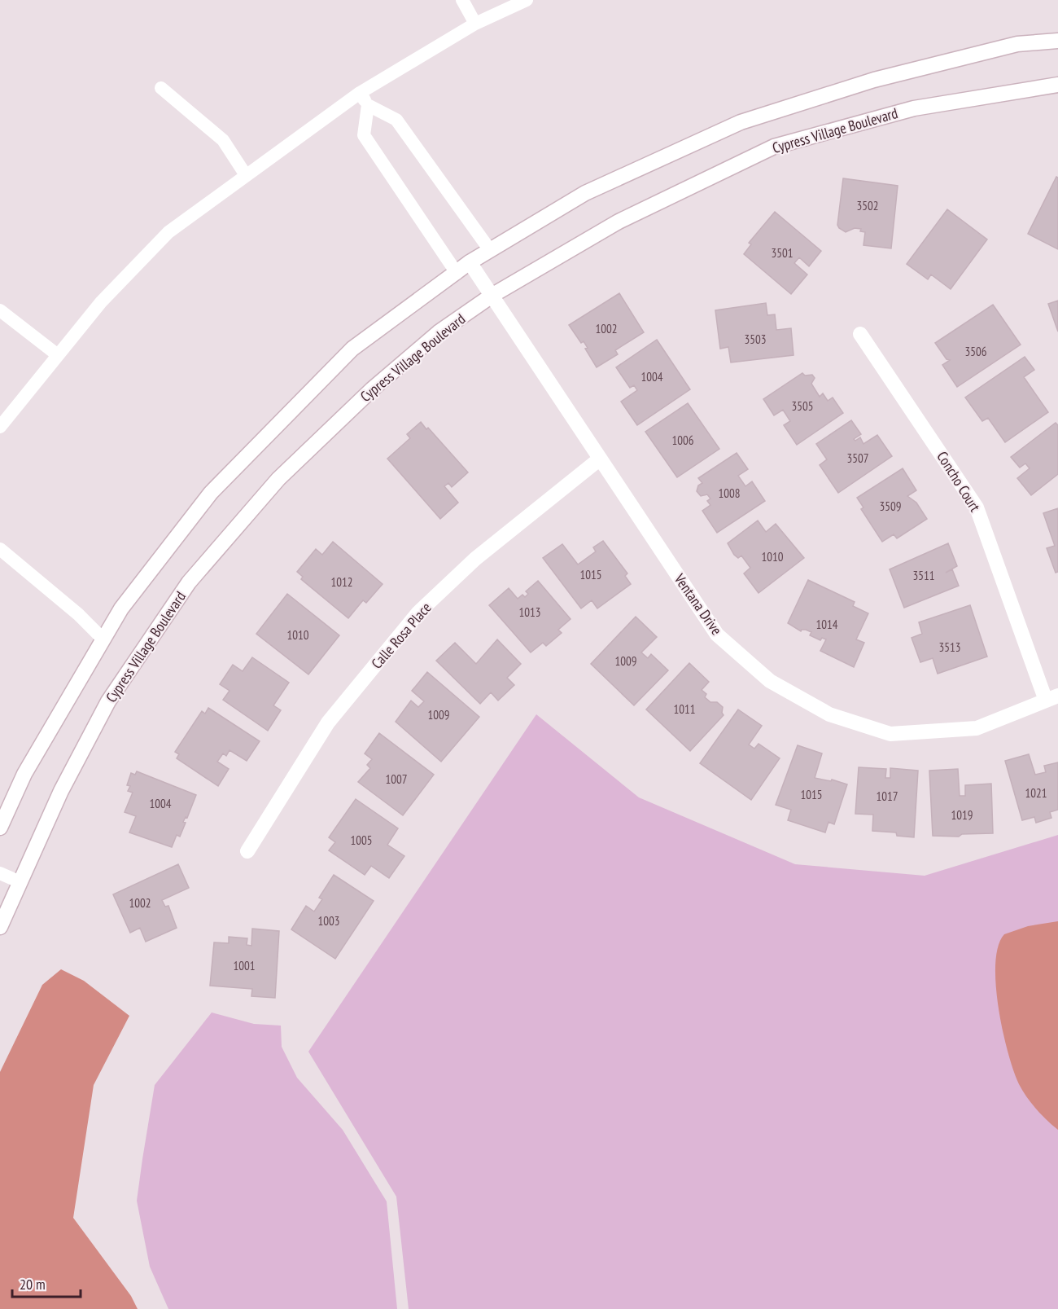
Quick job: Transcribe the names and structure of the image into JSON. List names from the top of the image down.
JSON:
{
  "streets": {
    "street": [
      "Cypress Village Boulevard",
      "Concho Court",
      "Ventana Drive",
      "Calle Rosa Place"
    ]
  },
  "crossings": [
    ["Cypress Village Boulevard", "Ventana Drive"],
    ["Concho Court", "Ventana Drive"],
    ["Ventana Drive", "Calle Rosa Place"]
  ],
  "house_numbers": [
    "3502",
    "3501",
    "1002",
    "3503",
    "3506",
    "1004",
    "3505",
    "1006",
    "3507",
    "1008",
    "3509",
    "1010",
    "1015",
    "3511",
    "1012",
    "1013",
    "1014",
    "1010",
    "3513",
    "1009",
    "1011",
    "1009",
    "1007",
    "1021",
    "1015",
    "1017",
    "1004",
    "1019",
    "1005",
    "1002",
    "1003",
    "1001"
  ],
  "scale_bar": "20 m"
}
